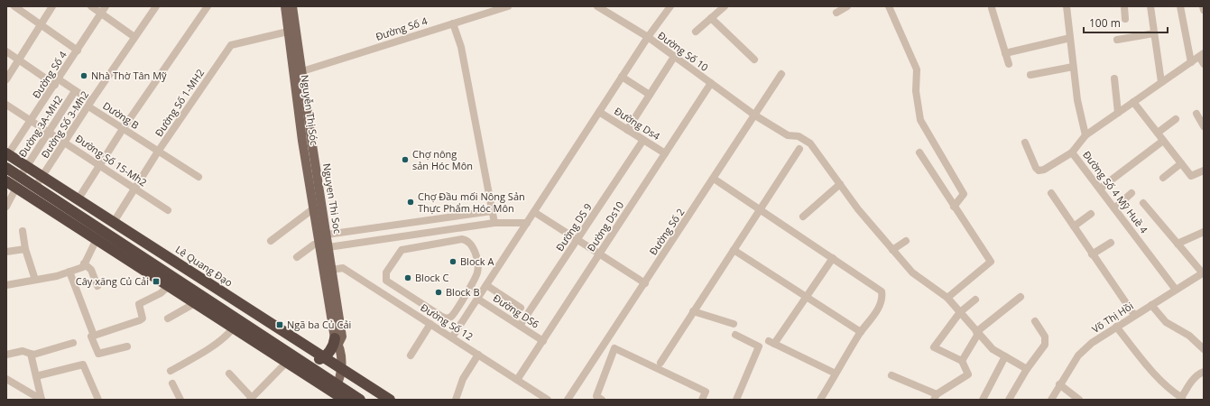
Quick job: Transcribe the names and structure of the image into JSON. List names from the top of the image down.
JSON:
{
  "streets": {
    "highway": ["Lê Quang Đạo"],
    "main road": ["Nguyễn Thị Sóc", "Nguyen Thi Soc"],
    "street": [
      "Đường Số 4",
      "Đường Số 10",
      "Đường Số 1-MH2",
      "Dường B",
      "Đường Ds4",
      "Đường Số 3-Mh2",
      "Đường 3A-MH2",
      "Đường Số 15-Mh2",
      "Đường Số 4 Mỹ Huề 4",
      "Đường Ds10",
      "Đường DS 9",
      "Đường Số 2",
      "Đường DS6",
      "Võ Thị Hồi",
      "Đường Số 12"
    ]
  },
  "crossings": [
    ["Đường Số 4", "Dường B"],
    ["Đường Số 4", "Đường Số 15-Mh2"],
    ["Đường Số 4", "Nguyen Thi Soc"],
    ["Đường Số 4", "Lê Quang Đạo"],
    ["Đường Số 10", "Đường Ds10"],
    ["Đường Số 10", "Đường Số 2"],
    ["Đường Số 1-MH2", "Nguyễn Thị Sóc"],
    ["Đường Số 1-MH2", "Dường B"],
    ["Đường Số 1-MH2", "Đường Số 15-Mh2"],
    ["Đường Số 1-MH2", "Lê Quang Đạo"],
    ["Nguyễn Thị Sóc", "Nguyen Thi Soc"],
    ["Dường B", "Đường Số 3-Mh2"],
    ["Dường B", "Đường 3A-MH2"],
    ["Đường Ds4", "Đường Ds10"],
    ["Đường Ds4", "Đường DS 9"],
    ["Đường Số 3-Mh2", "Đường Số 15-Mh2"],
    ["Đường Số 3-Mh2", "Lê Quang Đạo"],
    ["Đường 3A-MH2", "Đường Số 15-Mh2"],
    ["Đường 3A-MH2", "Lê Quang Đạo"],
    ["Đường Số 4 Mỹ Huề 4", "Võ Thị Hồi"],
    ["Nguyen Thi Soc", "Lê Quang Đạo"],
    ["Nguyen Thi Soc", "Đường Số 12"],
    ["Đường Ds10", "Đường DS6"],
    ["Đường Ds10", "Đường Số 12"],
    ["Đường DS 9", "Đường DS6"]
  ],
  "places": {
    "other": [
      "Nhà Thờ Tân Mỹ",
      "Chợ nông sản Hóc Môn",
      "Chợ Đầu mối Nông Sản Thực Phẩm Hóc Môn",
      "Block A",
      "Block C",
      "Block B"
    ],
    "transit": ["Cây xăng Củ Cải", "Ngã ba Củ Cải"]
  },
  "scale_bar": "100 m"
}
